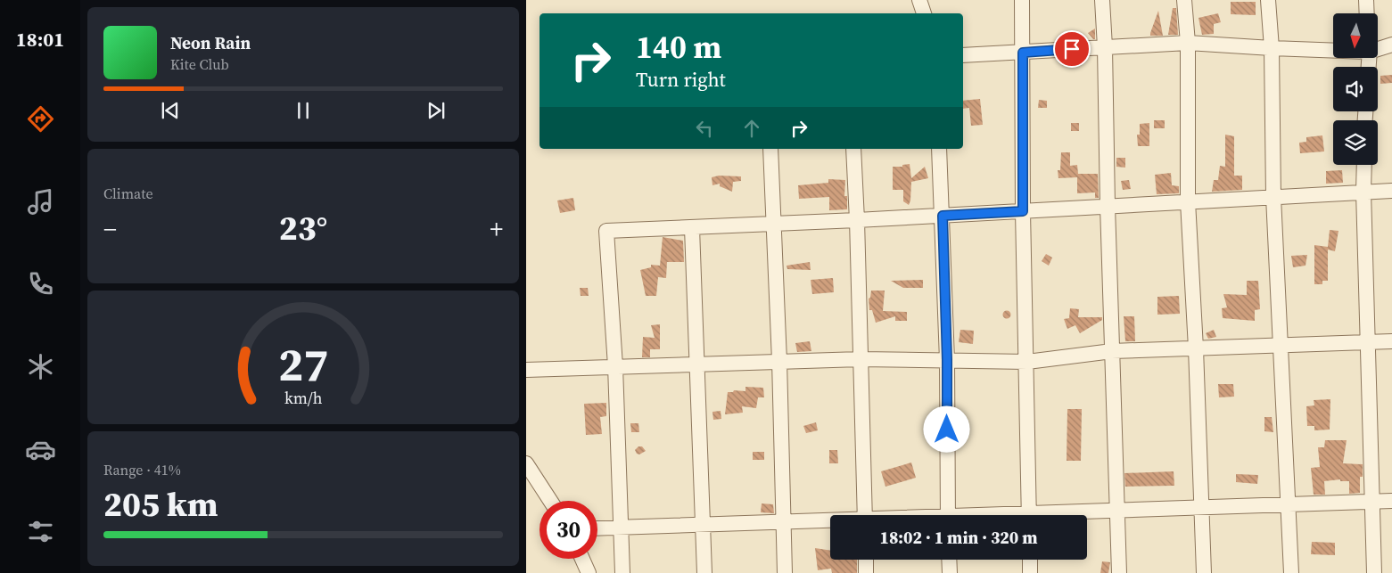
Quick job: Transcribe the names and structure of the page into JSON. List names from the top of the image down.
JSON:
{
  "north": "bottom",
  "page": {
    "tabs": "18:01",
    "turn": ["140 m", "Turn right"],
    "song": ["Neon Rain", "Kite Club"],
    "tile": [
      "Climate",
      ["Range · 41%", "205 km"]
    ],
    "heat": ["−", "23°", "+"],
    "limit": "30",
    "trip": "18:02 · 1 min · 320 m",
    "gauge": ["27", "km/h"]
  }
}
